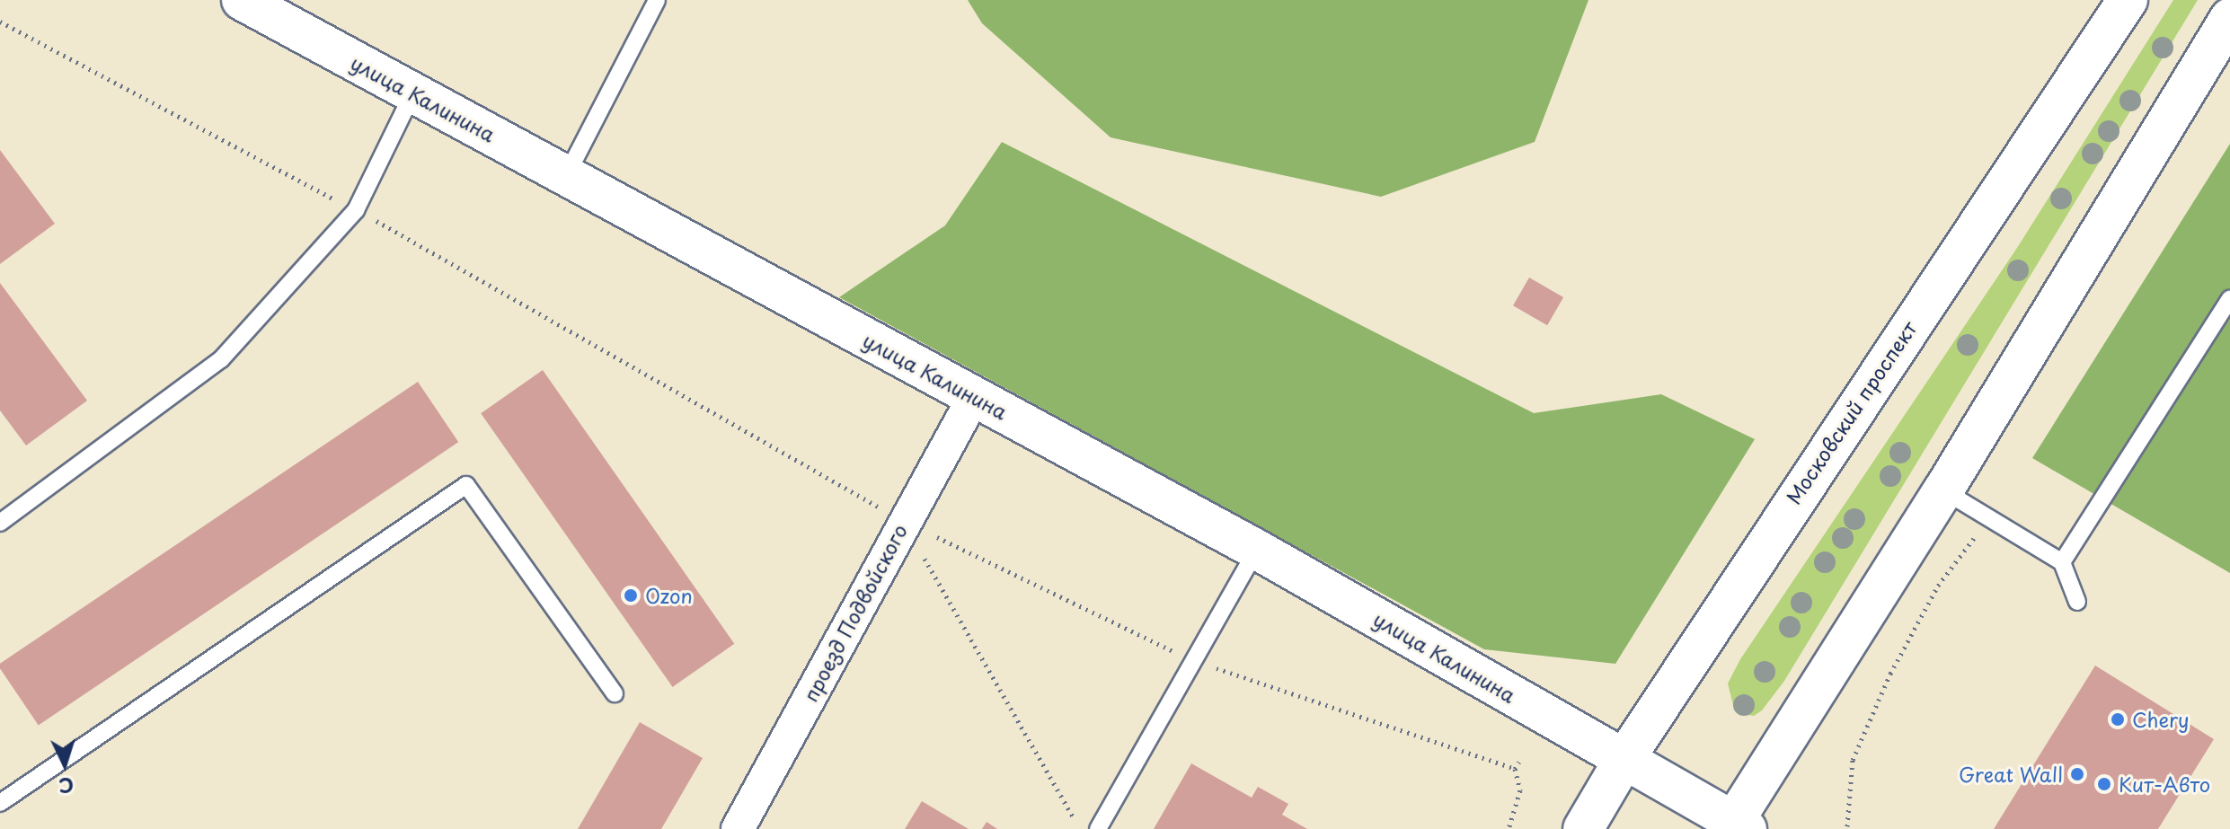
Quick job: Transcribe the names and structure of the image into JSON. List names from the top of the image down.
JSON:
{
  "streets": {
    "main road": ["улица Калинина", "Московский проспект"],
    "street": ["проезд Подвойского"]
  },
  "crossings": [
    ["улица Калинина", "Московский проспект"],
    ["улица Калинина", "проезд Подвойского"]
  ],
  "places": [
    "Ozon",
    "Chery",
    "Great Wall",
    "Кит-Авто"
  ],
  "north": "bottom"
}
